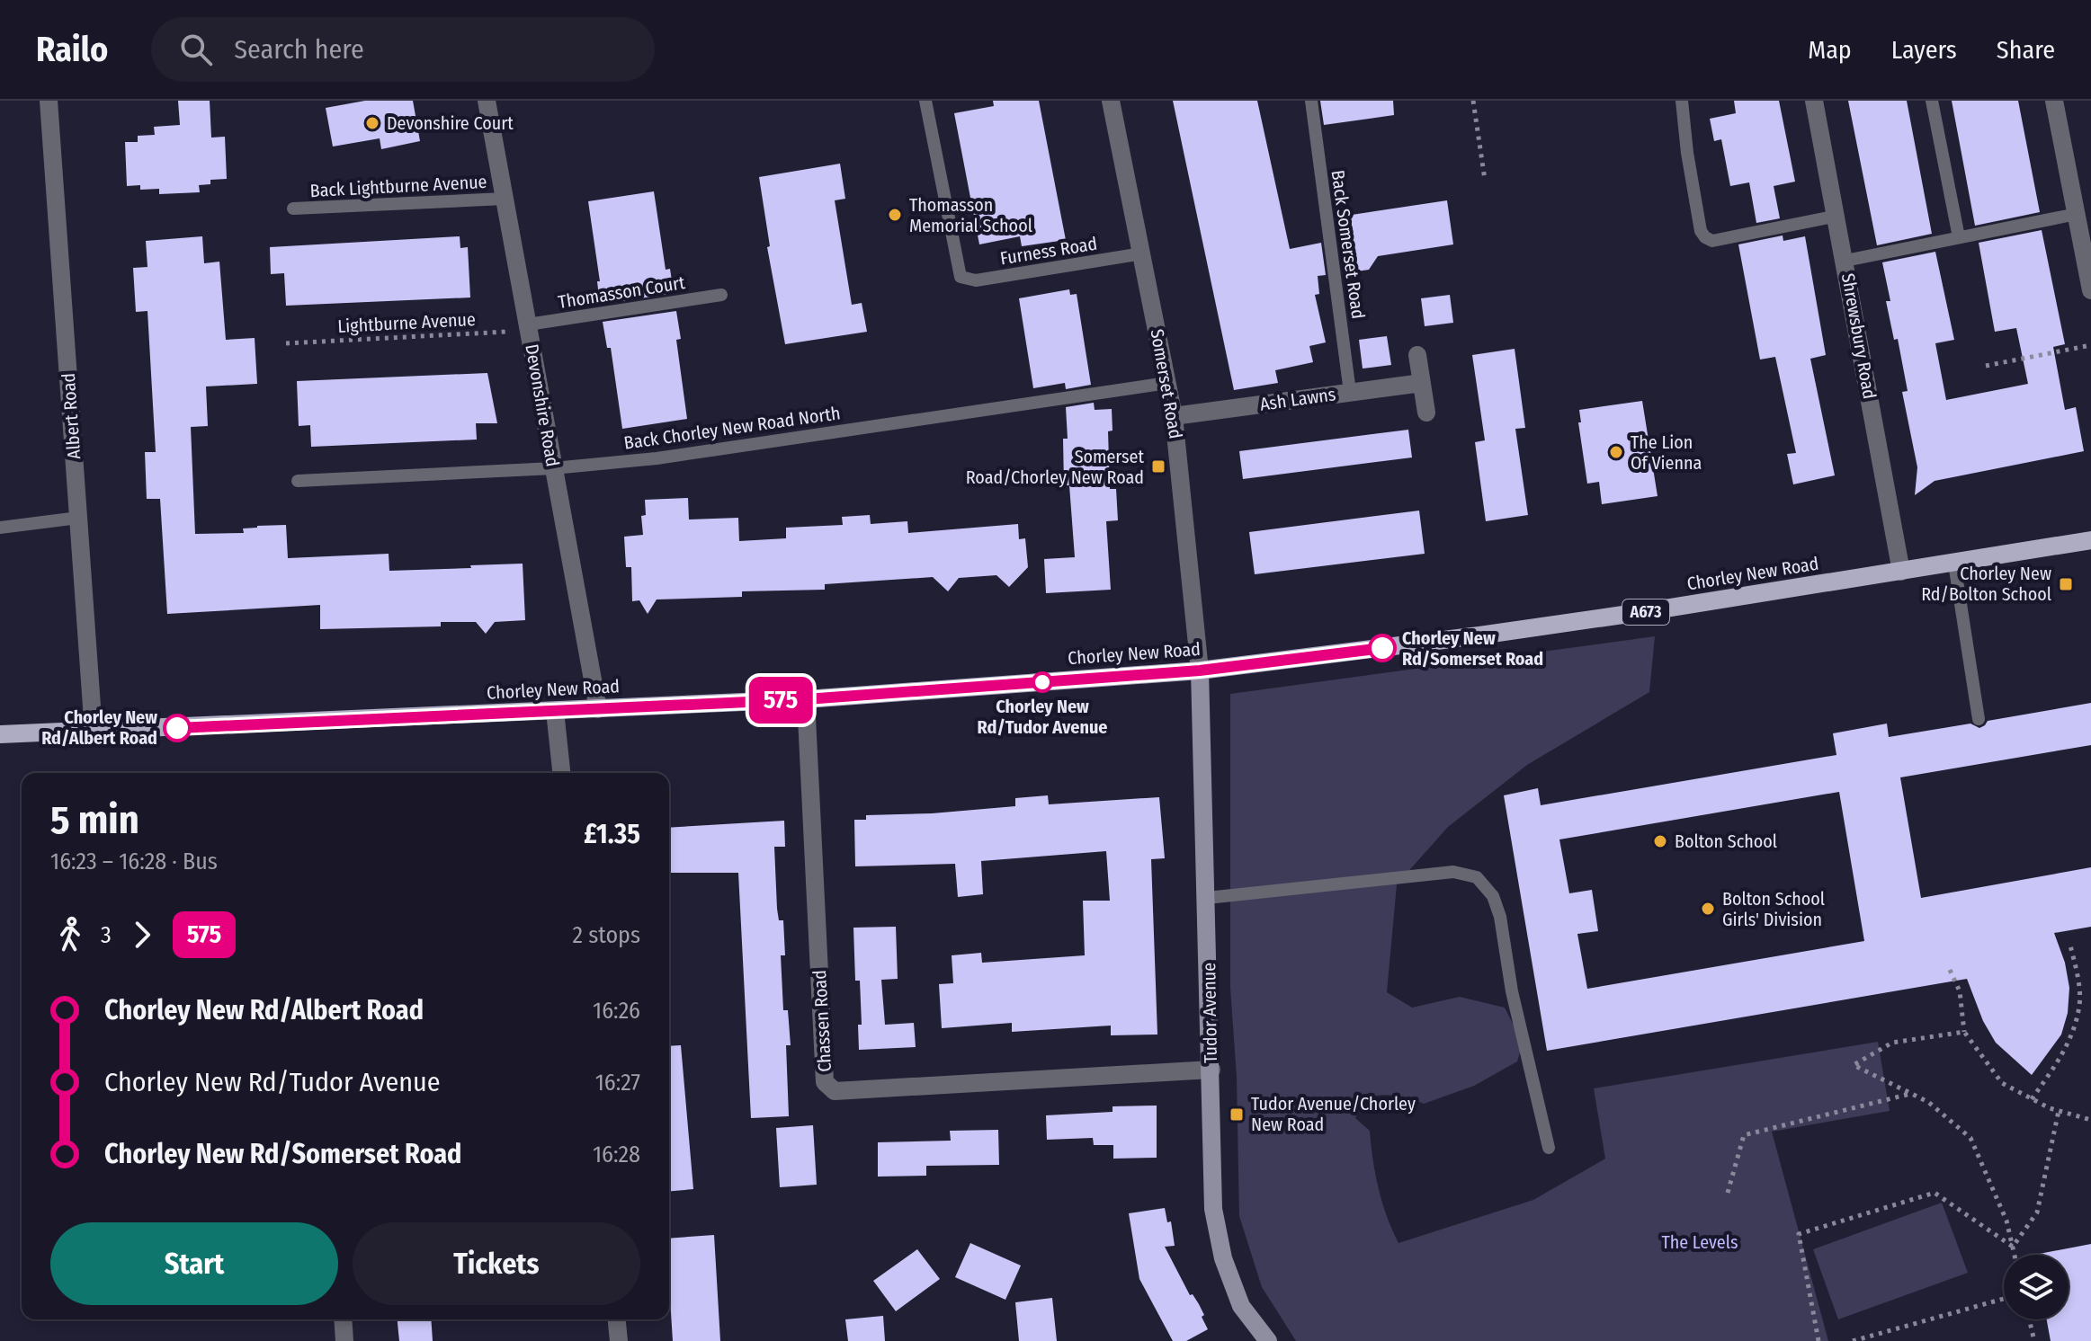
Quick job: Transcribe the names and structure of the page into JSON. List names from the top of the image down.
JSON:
{
  "streets": {
    "main road": ["Chorley New Road", "A673", "Tudor Avenue"],
    "street": [
      "Shrewsbury Road",
      "Somerset Road",
      "Ash Lawns",
      "Devonshire Road",
      "Albert Road",
      "Chassen Road"
    ],
    "lane": [
      "Back Lightburne Avenue",
      "Back Somerset Road",
      "Furness Road",
      "Thomasson Court",
      "Back Chorley New Road North"
    ],
    "path": ["Lightburne Avenue"]
  },
  "crossings": [
    ["Back Lightburne Avenue", "Devonshire Road"],
    ["Back Somerset Road", "Ash Lawns"],
    ["Furness Road", "Somerset Road"],
    ["Thomasson Court", "Lightburne Avenue"],
    ["Thomasson Court", "Devonshire Road"],
    ["Lightburne Avenue", "Devonshire Road"],
    ["Shrewsbury Road", "Chorley New Road"],
    ["Somerset Road", "Ash Lawns"],
    ["Somerset Road", "Back Chorley New Road North"],
    ["Somerset Road", "Chorley New Road"],
    ["Somerset Road", "Tudor Avenue"],
    ["Devonshire Road", "Back Chorley New Road North"],
    ["Devonshire Road", "Chorley New Road"],
    ["Albert Road", "Chorley New Road"],
    ["Chorley New Road", "Tudor Avenue"],
    ["Chorley New Road", "Chassen Road"],
    ["Tudor Avenue", "Chassen Road"]
  ],
  "parks": ["The Levels"],
  "places": {
    "other": [
      "Devonshire Court",
      "Thomasson Memorial School",
      "The Lion Of Vienna",
      "Chorley New Rd/Somerset Road",
      "Chorley New Rd/Tudor Avenue",
      "Chorley New Rd/Albert Road",
      "Bolton School",
      "Bolton School Girls' Division"
    ],
    "transit": ["Somerset Road/Chorley New Road", "Chorley New Rd/Bolton School", "Tudor Avenue/Chorley New Road"]
  },
  "lines": ["bus line 575"],
  "page": {
    "header": "Railo",
    "search": "Search here",
    "nav": ["Map", "Layers", "Share"],
    "on_map": "575",
    "heading": ["5 min", "16:23 – 16:28 · Bus", "£1.35"],
    "legs": ["3", "575", "2 stops"],
    "list": [
      {
        "name": "Chorley New Rd/Albert Road",
        "value": "16:26"
      },
      {
        "name": "Chorley New Rd/Tudor Avenue",
        "value": "16:27"
      },
      {
        "name": "Chorley New Rd/Somerset Road",
        "value": "16:28"
      }
    ],
    "buttons": ["Start", "Tickets"]
  }
}
